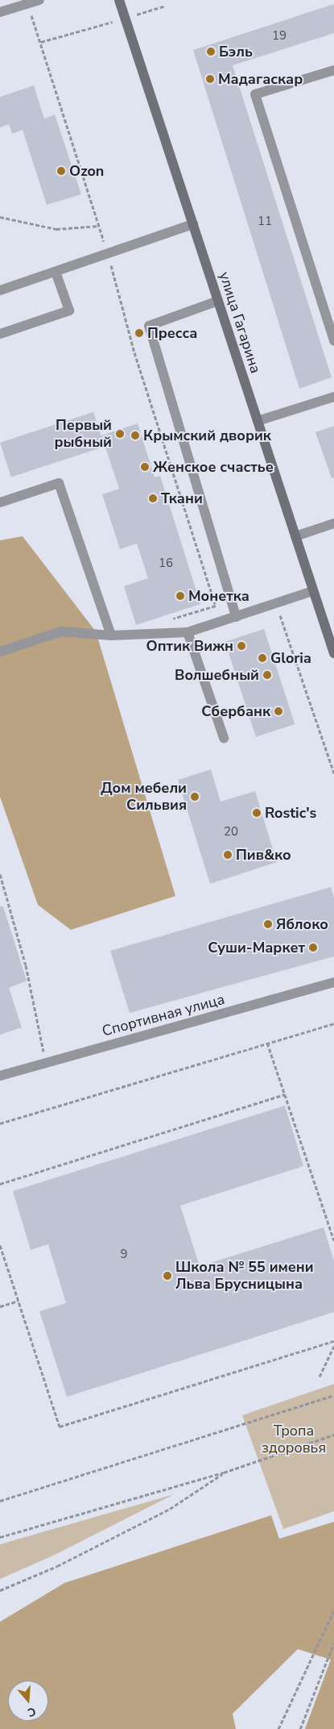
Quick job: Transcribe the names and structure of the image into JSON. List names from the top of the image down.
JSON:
{
  "streets": {
    "street": ["улица Гагарина", "Спортивная улица"]
  },
  "parks": ["Тропа здоровья"],
  "places": [
    "Бэль",
    "Мадагаскар",
    "Ozon",
    "Пресса",
    "Первый рыбный",
    "Крымский дворик",
    "Женское счастье",
    "Ткани",
    "Монетка",
    "Оптик Вижн",
    "Gloria",
    "Волшебный",
    "Сбербанк",
    "Дом мебели Сильвия",
    "Rostic's",
    "Пив&ко",
    "Яблоко",
    "Суши-Маркет",
    "Школа № 55 имени Льва Брусницына"
  ],
  "house_numbers": [
    "19",
    "11",
    "16",
    "20",
    "9"
  ],
  "north": "bottom"
}
